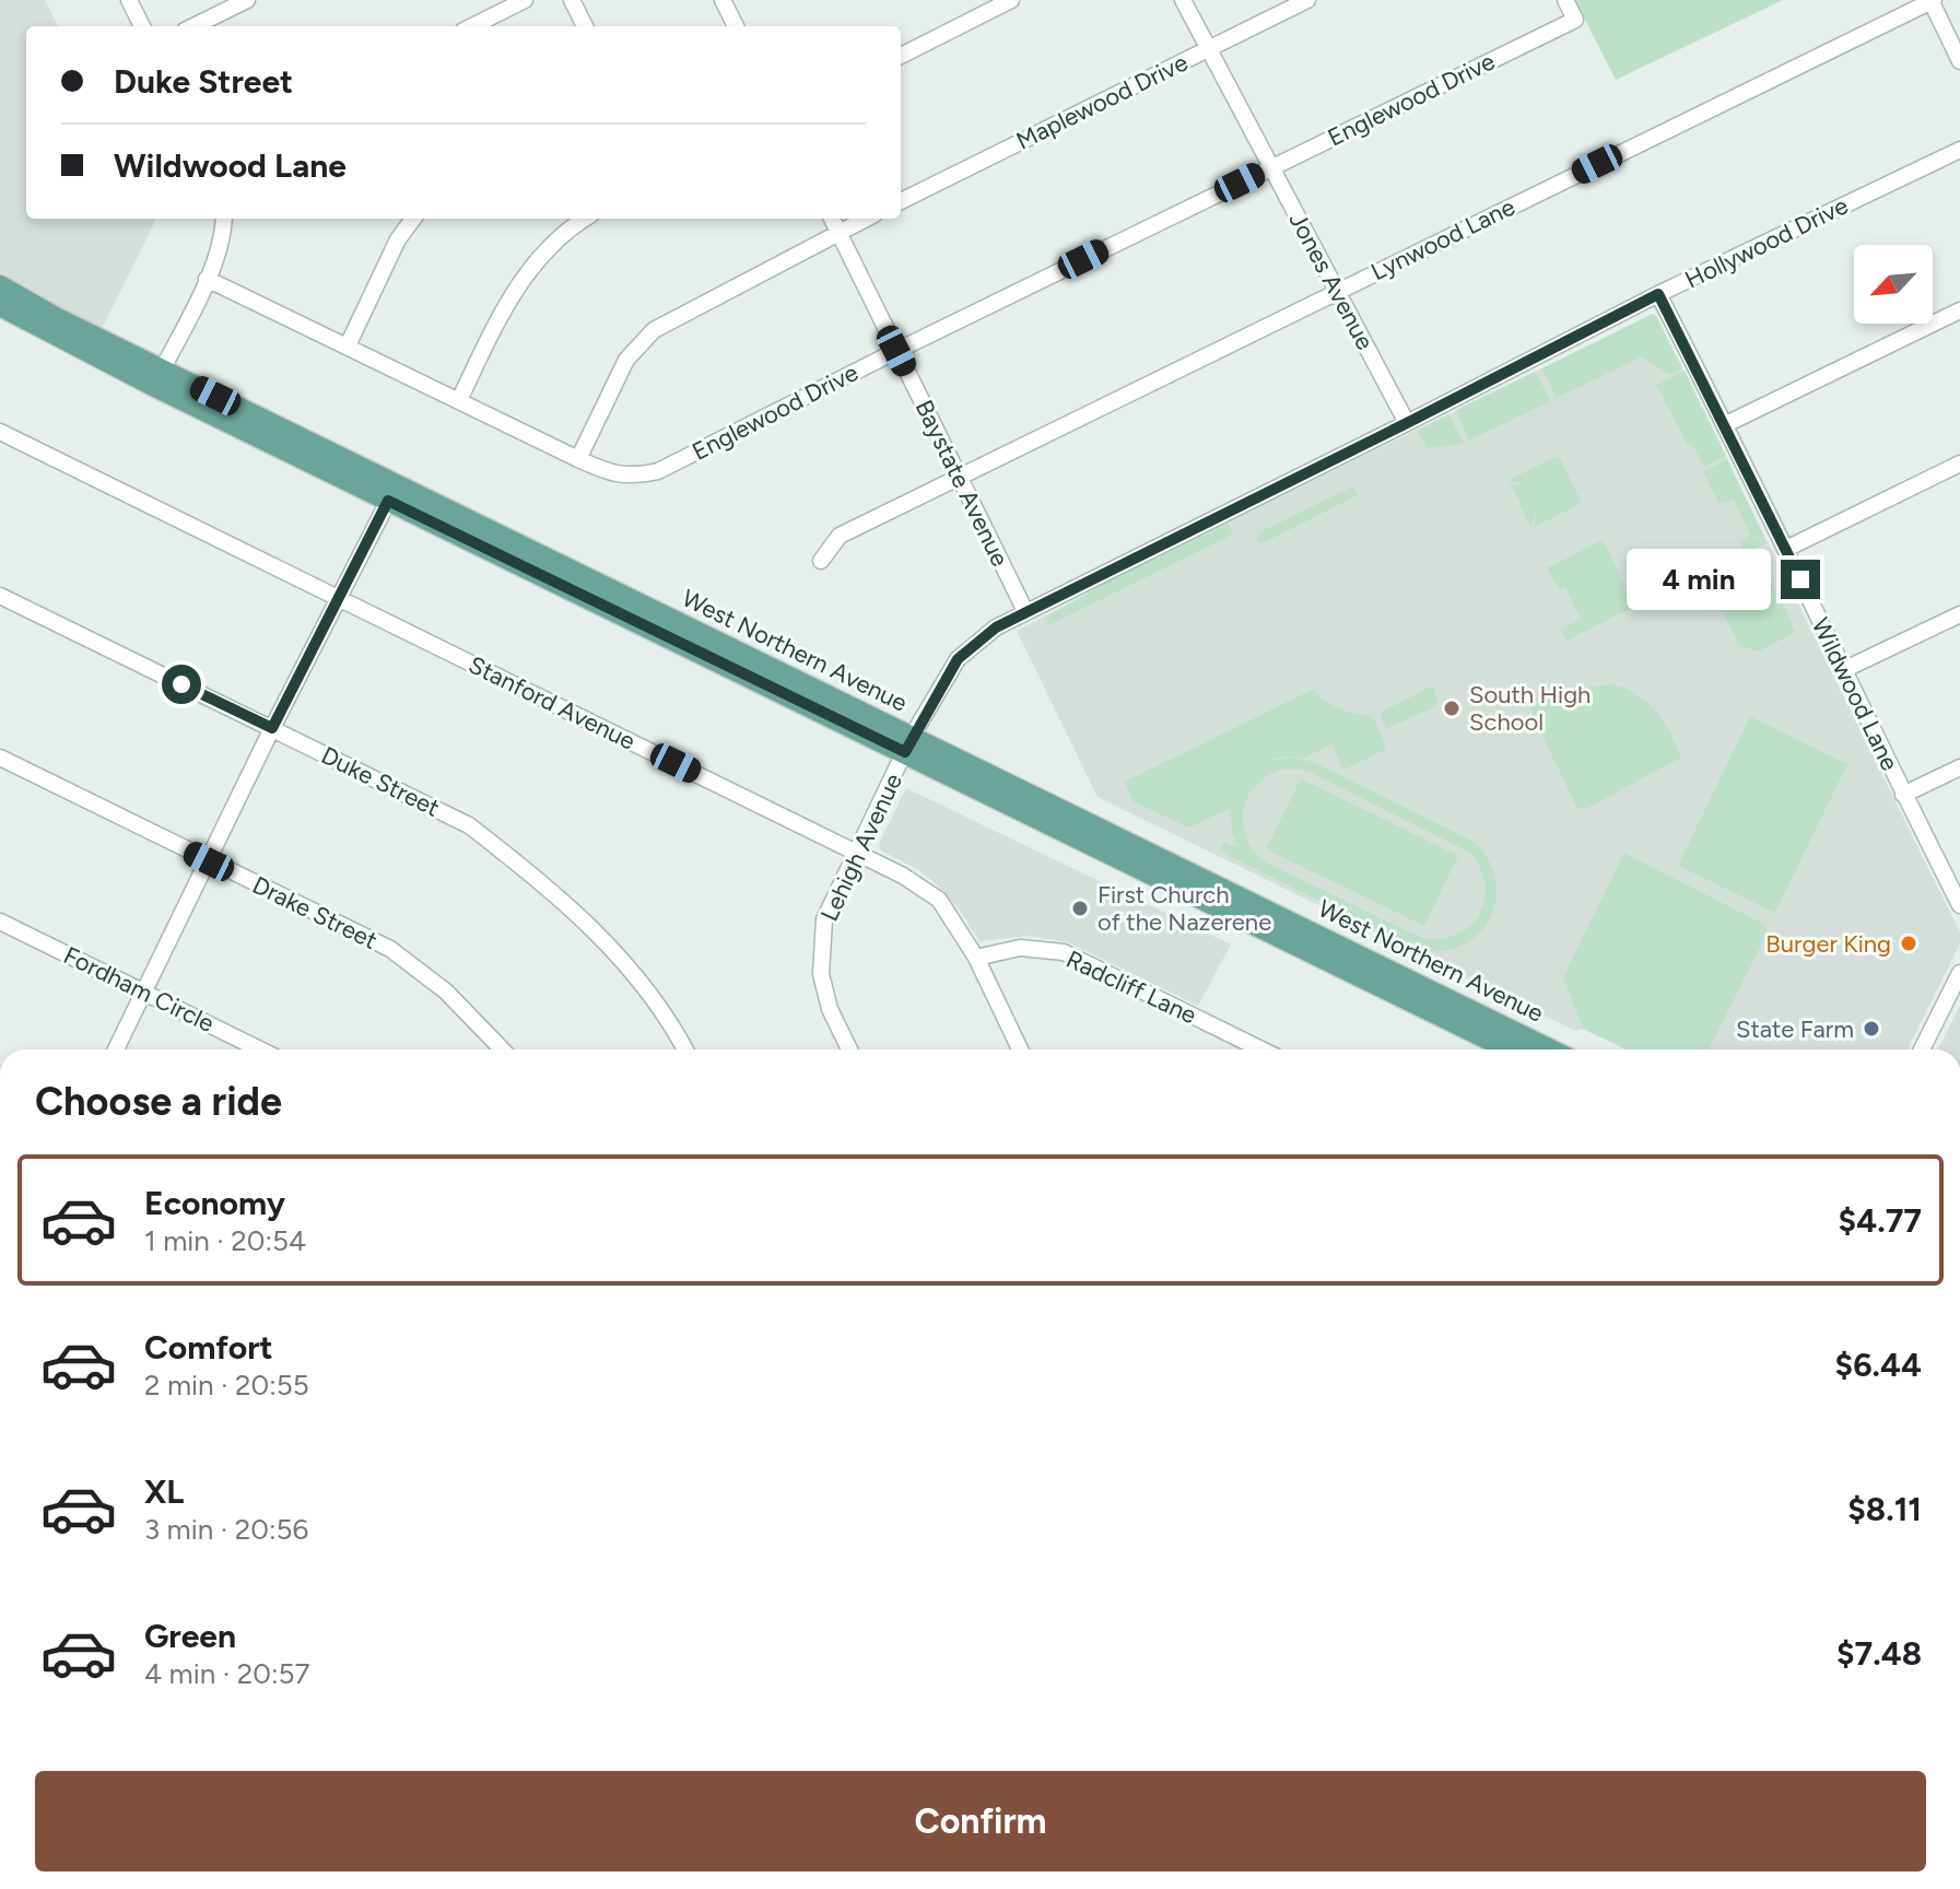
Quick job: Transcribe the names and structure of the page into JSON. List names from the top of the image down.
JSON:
{
  "streets": {
    "main road": ["West Northern Avenue"],
    "street": [
      "Englewood Drive",
      "Maplewood Drive",
      "Lynwood Lane",
      "Hollywood Drive",
      "Jones Avenue",
      "Baystate Avenue",
      "Wildwood Lane",
      "Stanford Avenue",
      "Duke Street",
      "Lehigh Avenue",
      "Drake Street",
      "Radcliff Lane",
      "Fordham Circle"
    ]
  },
  "crossings": [
    ["Englewood Drive", "Jones Avenue"],
    ["Englewood Drive", "Baystate Avenue"],
    ["Maplewood Drive", "Jones Avenue"],
    ["Lynwood Lane", "Jones Avenue"],
    ["Lynwood Lane", "Baystate Avenue"],
    ["Hollywood Drive", "Jones Avenue"],
    ["Hollywood Drive", "Baystate Avenue"],
    ["Hollywood Drive", "West Northern Avenue"],
    ["Hollywood Drive", "Wildwood Lane"],
    ["Hollywood Drive", "Lehigh Avenue"],
    ["West Northern Avenue", "Lehigh Avenue"],
    ["Stanford Avenue", "Lehigh Avenue"],
    ["Stanford Avenue", "Radcliff Lane"]
  ],
  "places": [
    "South High School",
    "First Church of the Nazerene",
    "Burger King",
    "State Farm"
  ],
  "north": "bottom left",
  "page": {
    "banner": ["Duke Street", "Wildwood Lane"],
    "bubble": "4 min",
    "heading": "Choose a ride",
    "list": [
      {
        "name": "Economy",
        "note": "1 min · 20:54",
        "value": "$4.77"
      },
      {
        "name": "Comfort",
        "note": "2 min · 20:55",
        "value": "$6.44"
      },
      {
        "name": "XL",
        "note": "3 min · 20:56",
        "value": "$8.11"
      },
      {
        "name": "Green",
        "note": "4 min · 20:57",
        "value": "$7.48"
      }
    ],
    "buttons": "Confirm"
  }
}
